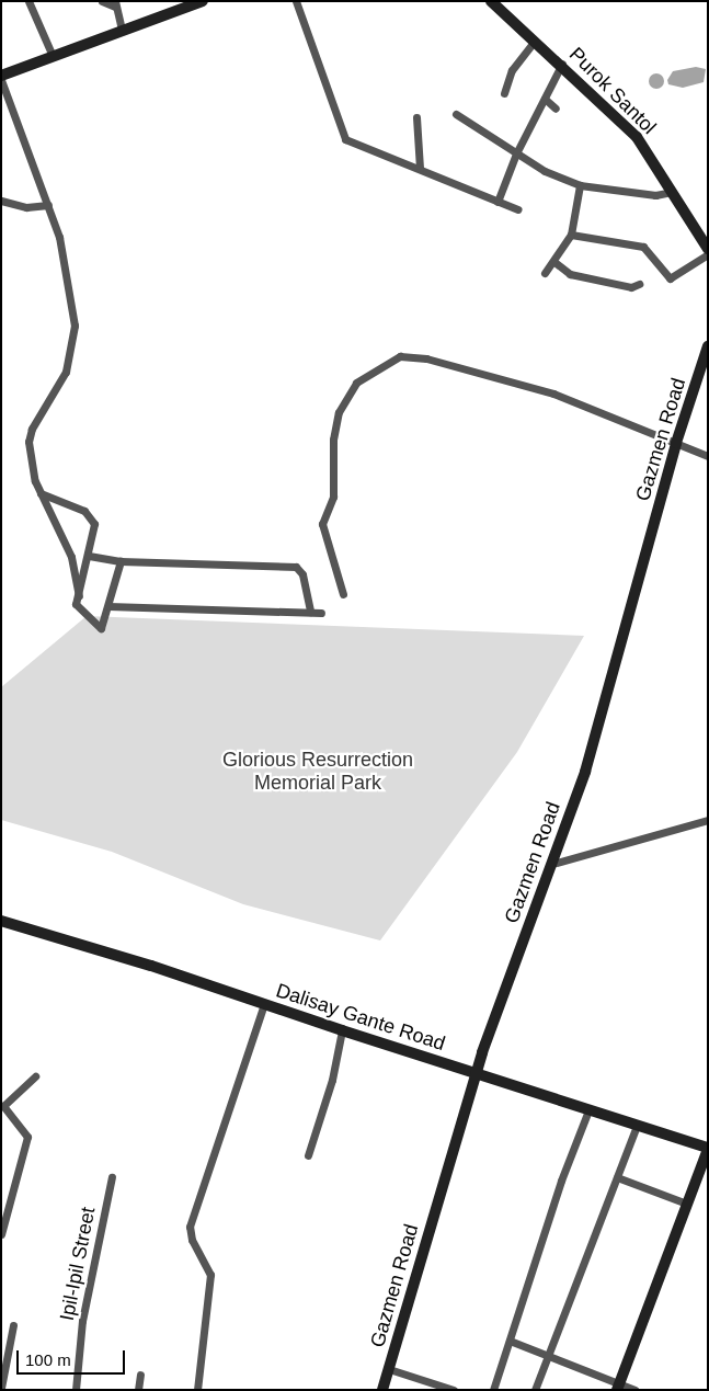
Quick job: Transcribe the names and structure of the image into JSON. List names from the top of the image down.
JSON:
{
  "streets": {
    "street": [
      "Purok Santol",
      "Gazmen Road",
      "Dalisay Gante Road",
      "Ipil-Ipil Street"
    ]
  },
  "crossings": [
    ["Gazmen Road", "Dalisay Gante Road"]
  ],
  "parks": ["Glorious Resurrection Memorial Park"],
  "scale_bar": "100 m"
}
